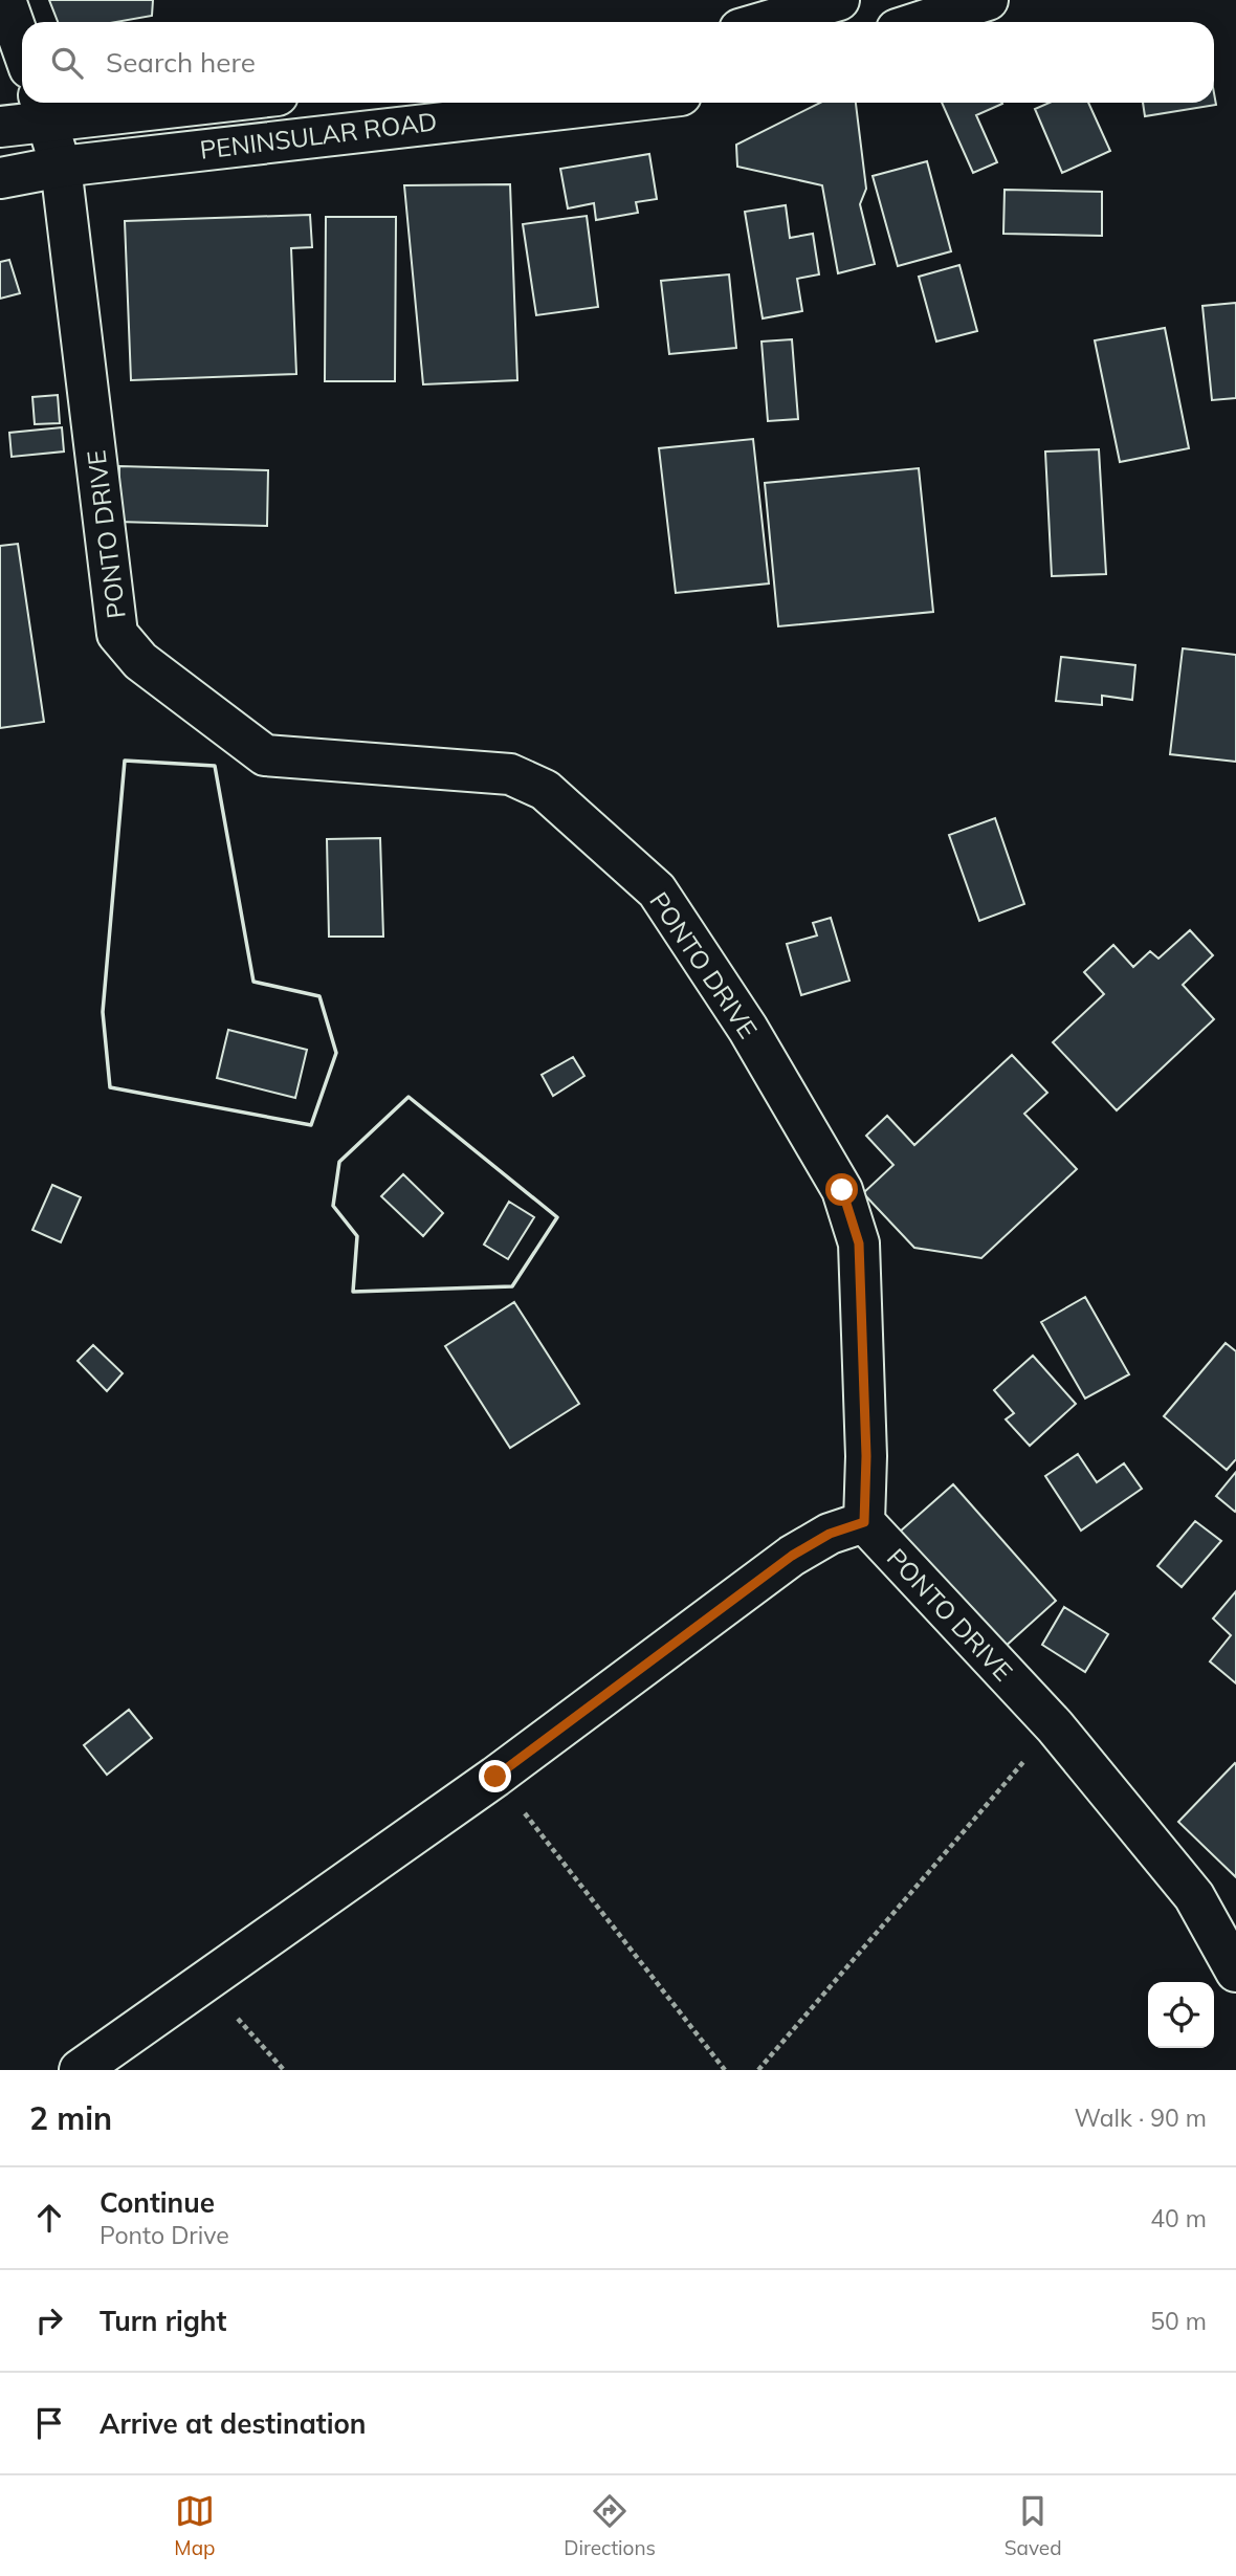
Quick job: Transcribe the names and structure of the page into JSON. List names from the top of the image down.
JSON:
{
  "streets": {
    "street": ["PENINSULAR ROAD", "PONTO DRIVE"]
  },
  "crossings": [
    ["PENINSULAR ROAD", "PONTO DRIVE"]
  ],
  "page": {
    "search": "Search here",
    "heading": ["2 min", "Walk · 90 m"],
    "list": [
      ["Continue", "Ponto Drive", "40 m"],
      ["Turn right", "50 m"],
      "Arrive at destination"
    ],
    "nav": ["Map", "Directions", "Saved"]
  }
}
